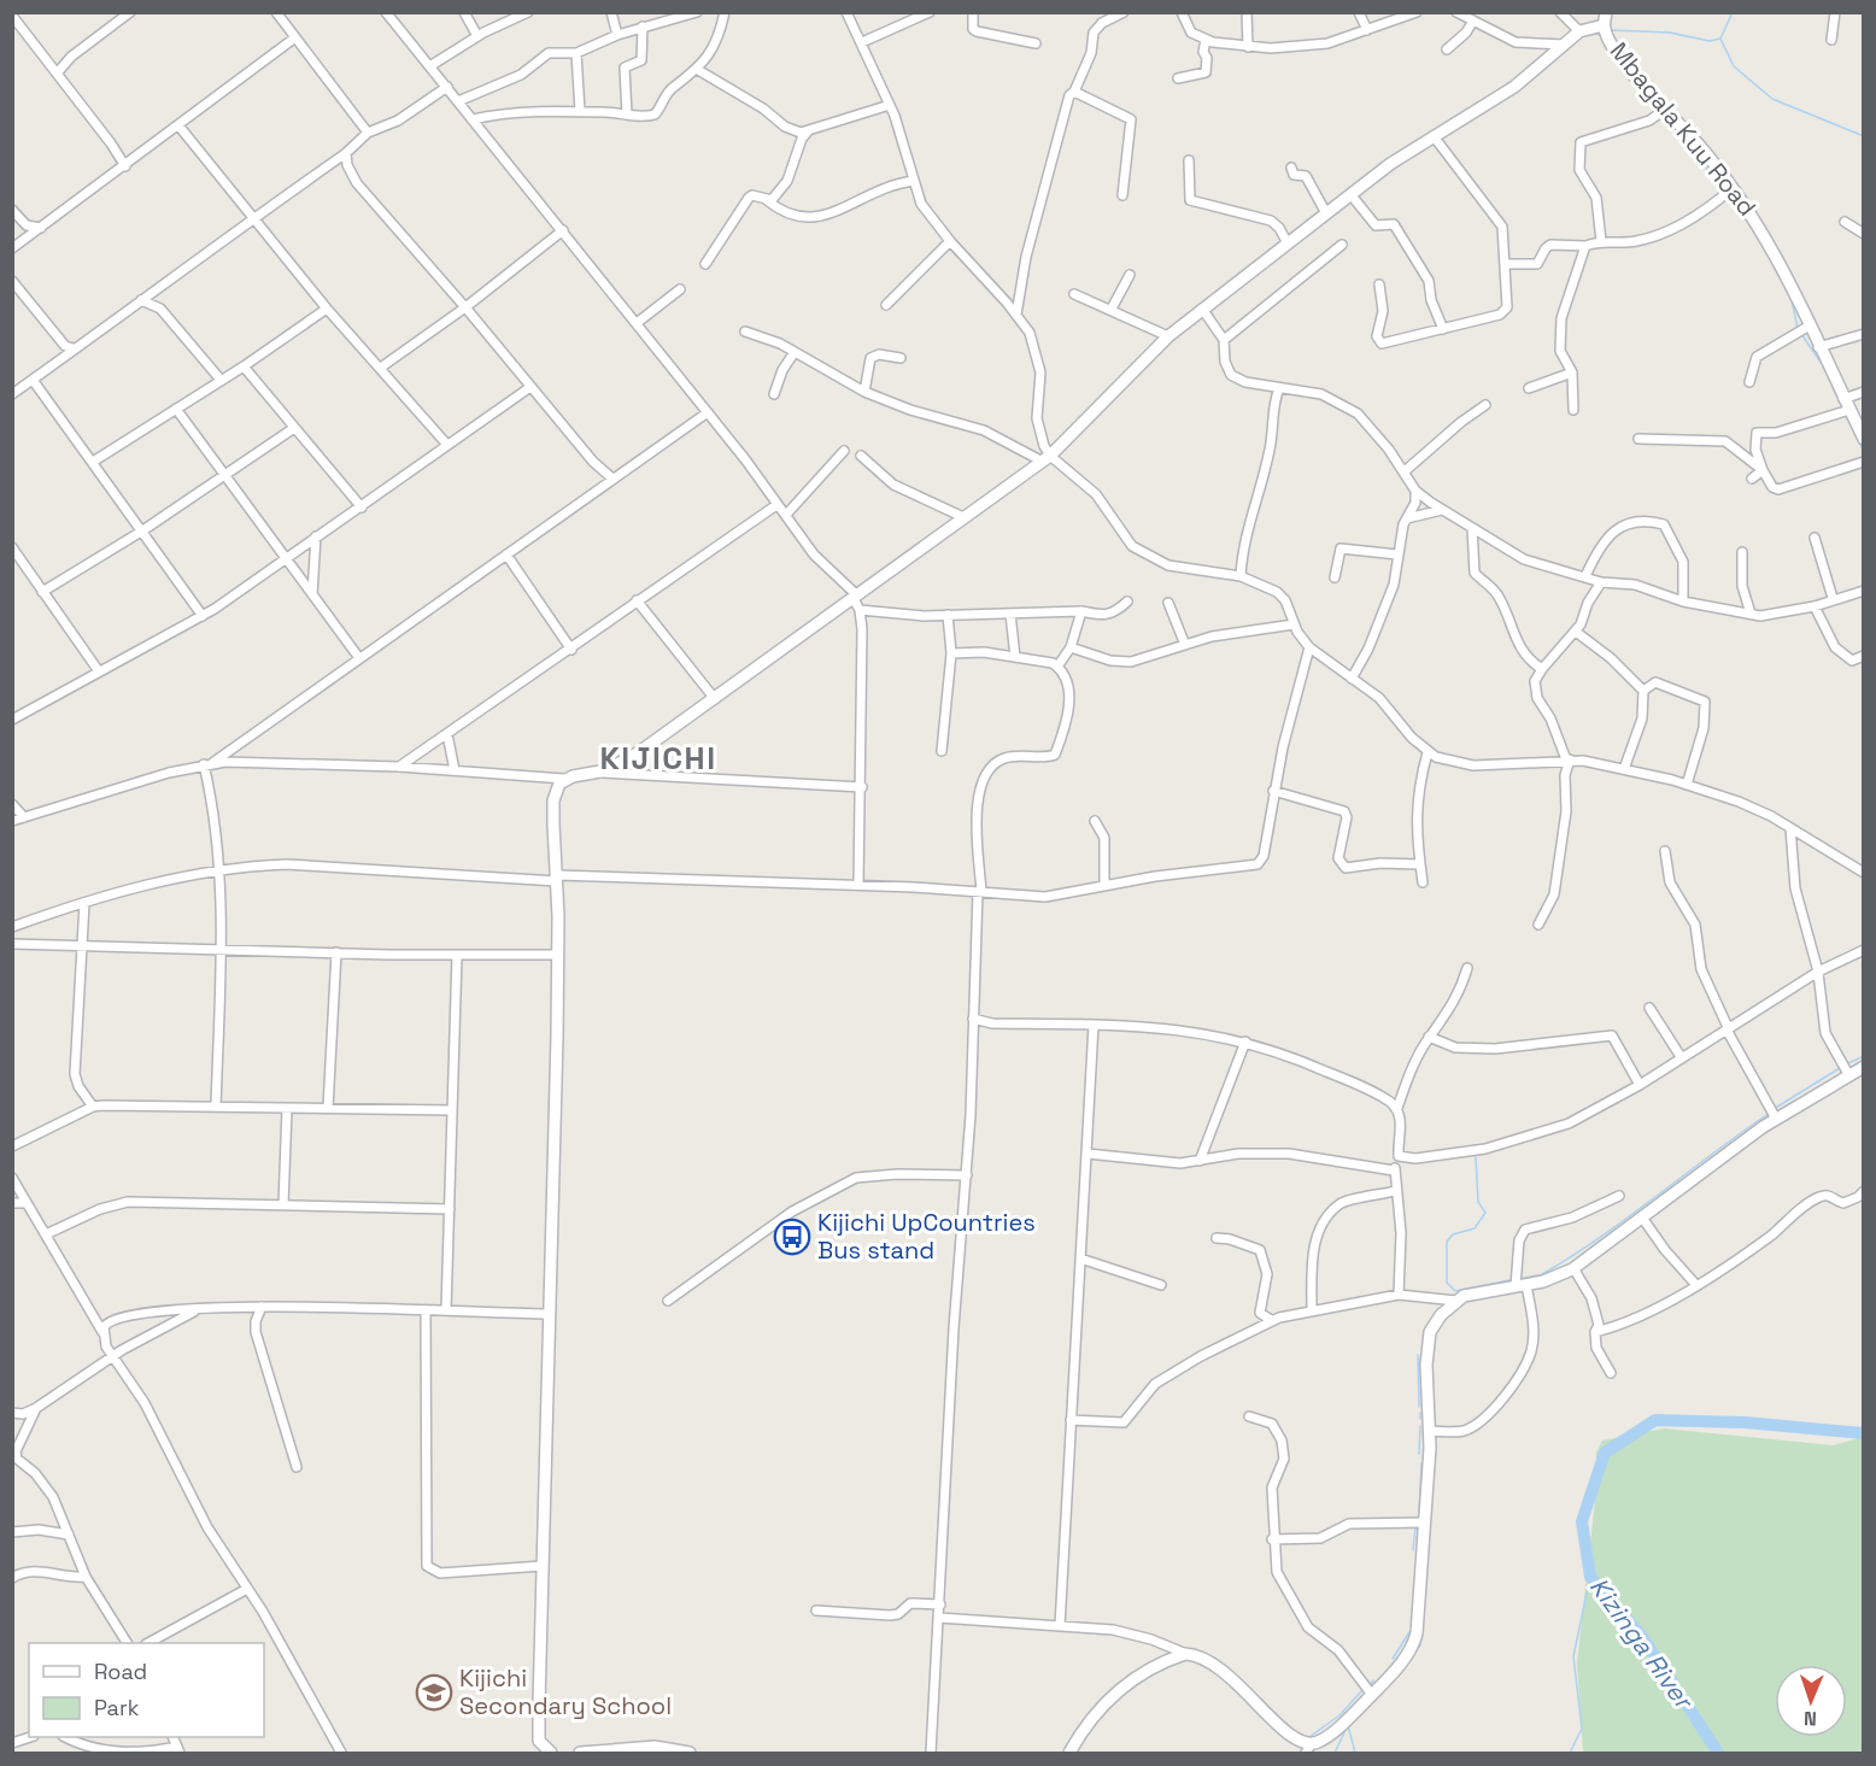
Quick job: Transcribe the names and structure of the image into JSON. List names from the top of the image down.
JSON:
{
  "streets": {
    "street": ["Mbagala Kuu Road"]
  },
  "districts": ["KIJICHI"],
  "water": ["Kizinga River"],
  "places": {
    "bus stop": ["Kijichi UpCountries Bus stand"],
    "school or university": ["Kijichi Secondary School"]
  },
  "legend": ["Road", "Park"],
  "north": "bottom"
}
